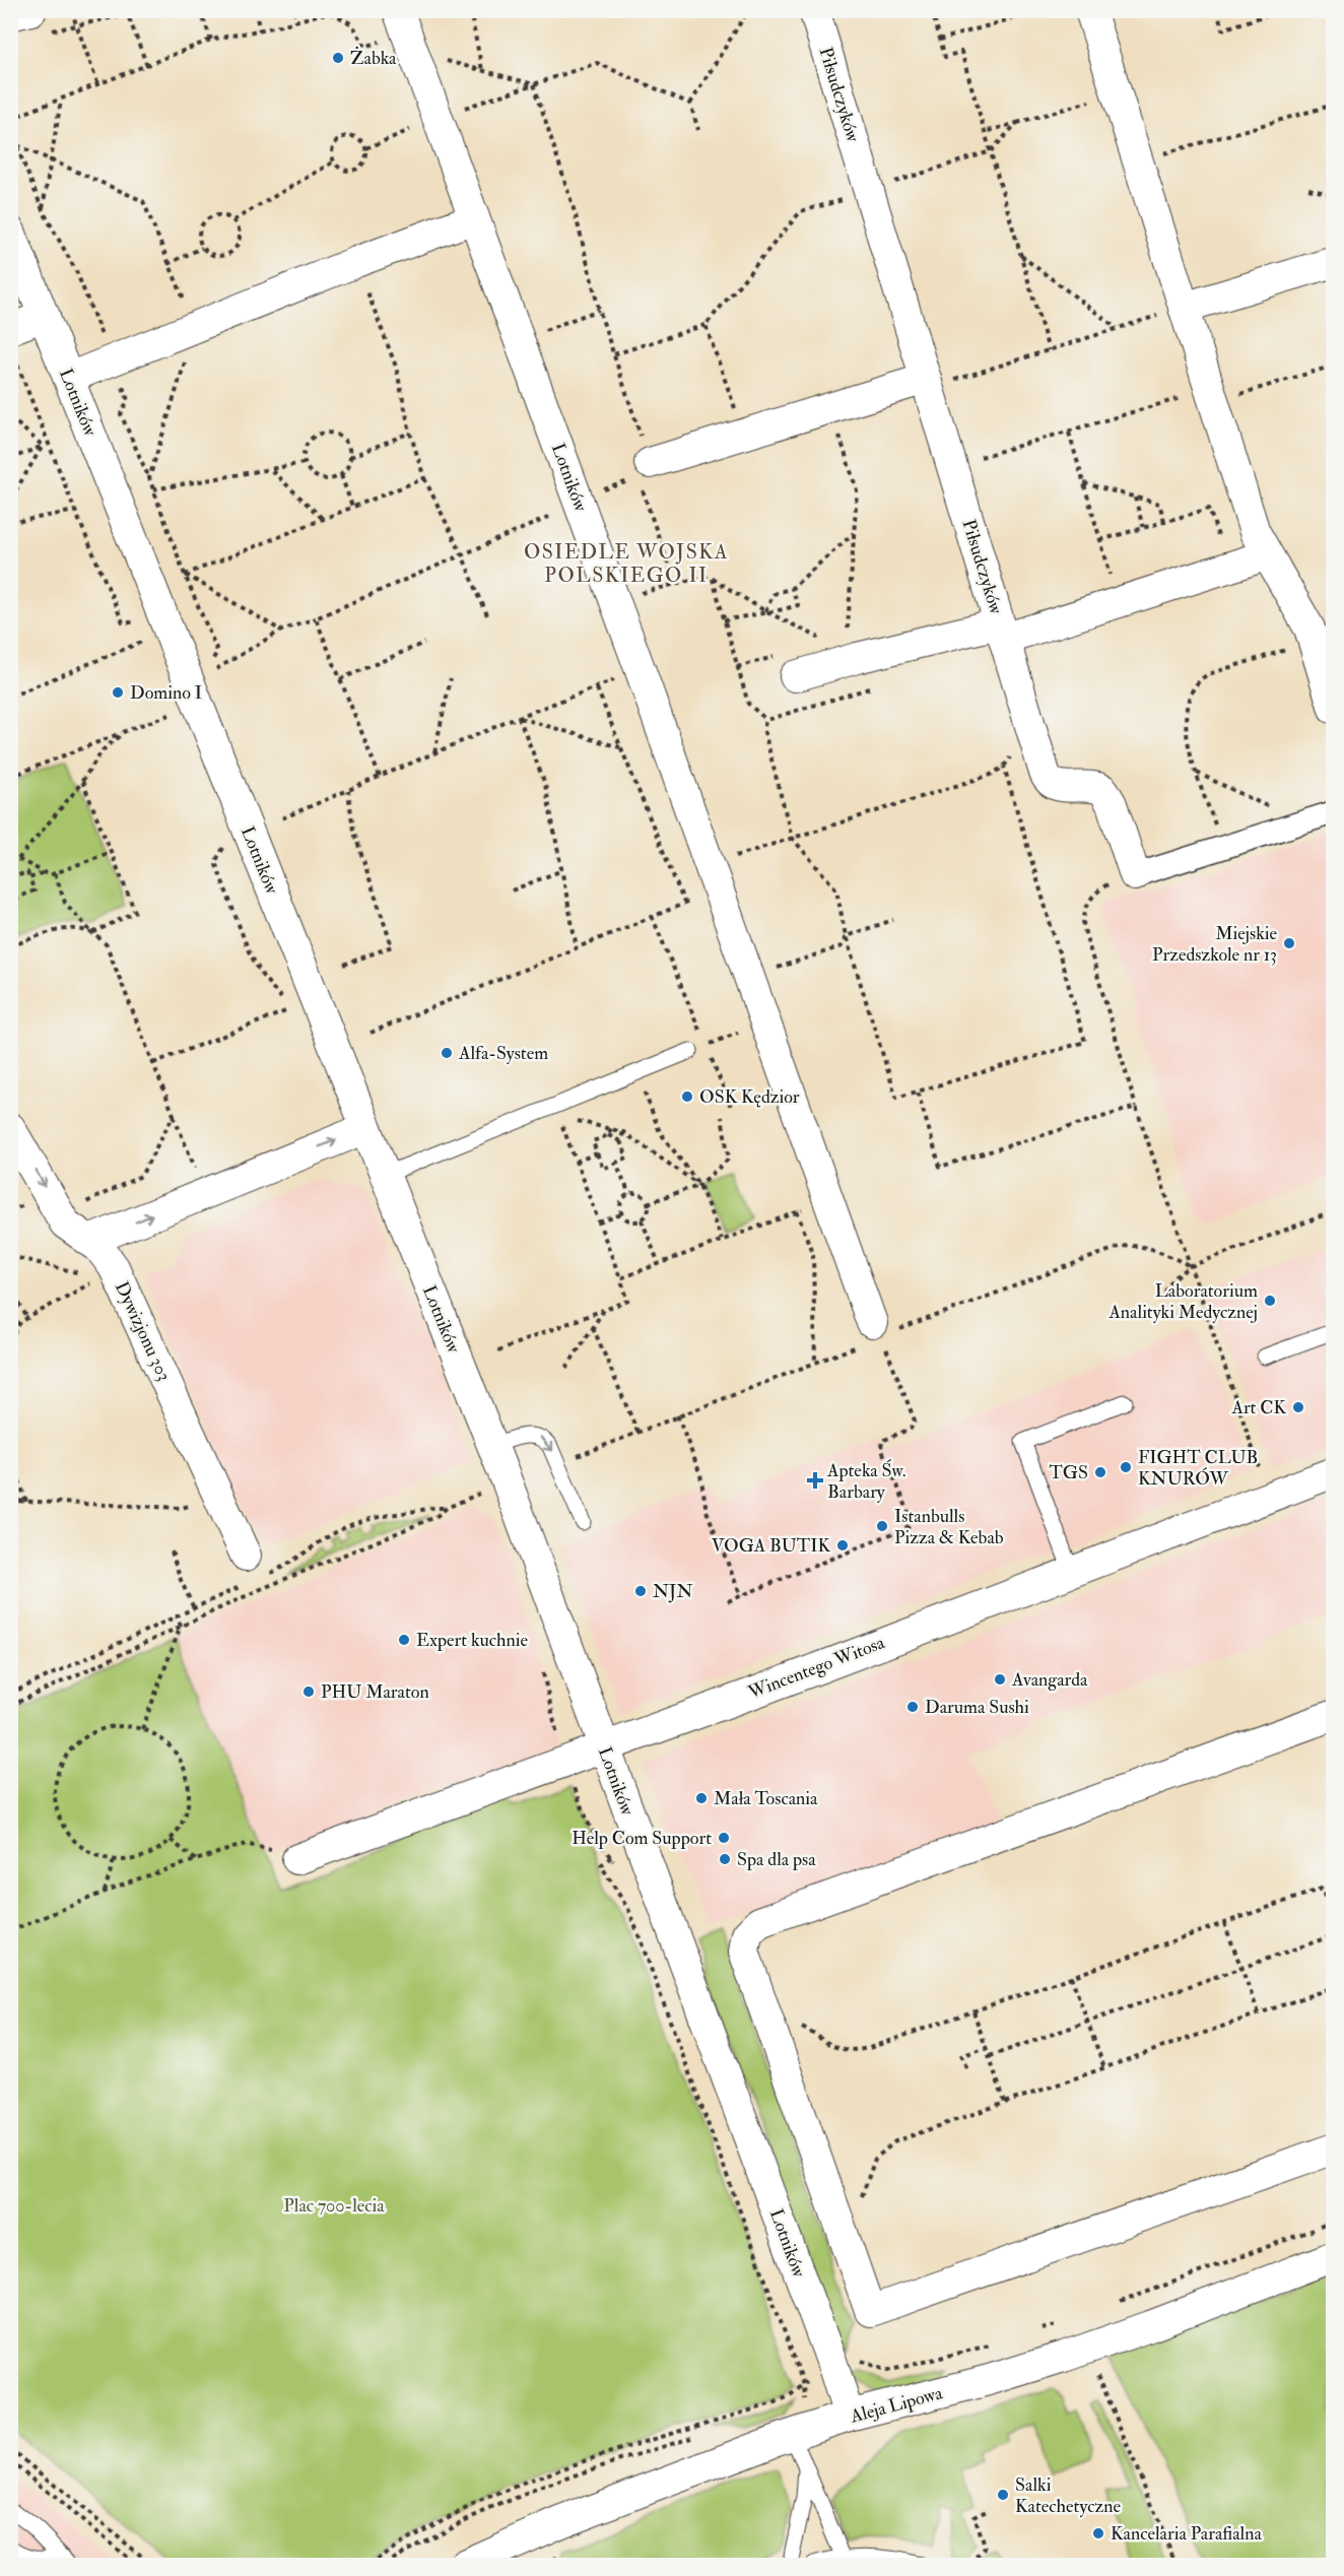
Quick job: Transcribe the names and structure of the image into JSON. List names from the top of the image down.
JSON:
{
  "streets": {
    "street": [
      "Piłsudczyków",
      "Lotników",
      "Dywizjonu 303",
      "Wincentego Witosa",
      "Aleja Lipowa"
    ]
  },
  "crossings": [
    ["Lotników", "Wincentego Witosa"],
    ["Lotników", "Aleja Lipowa"]
  ],
  "districts": ["OSIEDLE WOJSKA POLSKIEGO II"],
  "parks": ["Plac 700-lecia"],
  "places": {
    "other": [
      "Żabka",
      "Domino I",
      "Miejskie Przedszkole nr 13",
      "Alfa-System",
      "OSK Kędzior",
      "Laboratorium Analityki Medycznej",
      "Art CK",
      "FIGHT CLUB KNURÓW",
      "TGS",
      "Istanbulls Pizza & Kebab",
      "VOGA BUTIK",
      "NJN",
      "Expert kuchnie",
      "Avangarda",
      "PHU Maraton",
      "Daruma Sushi",
      "Mała Toscania",
      "Help Com Support",
      "Spa dla psa",
      "Salki Katechetyczne",
      "Kancelaria Parafialna"
    ],
    "health": ["Apteka Św. Barbary"]
  }
}
